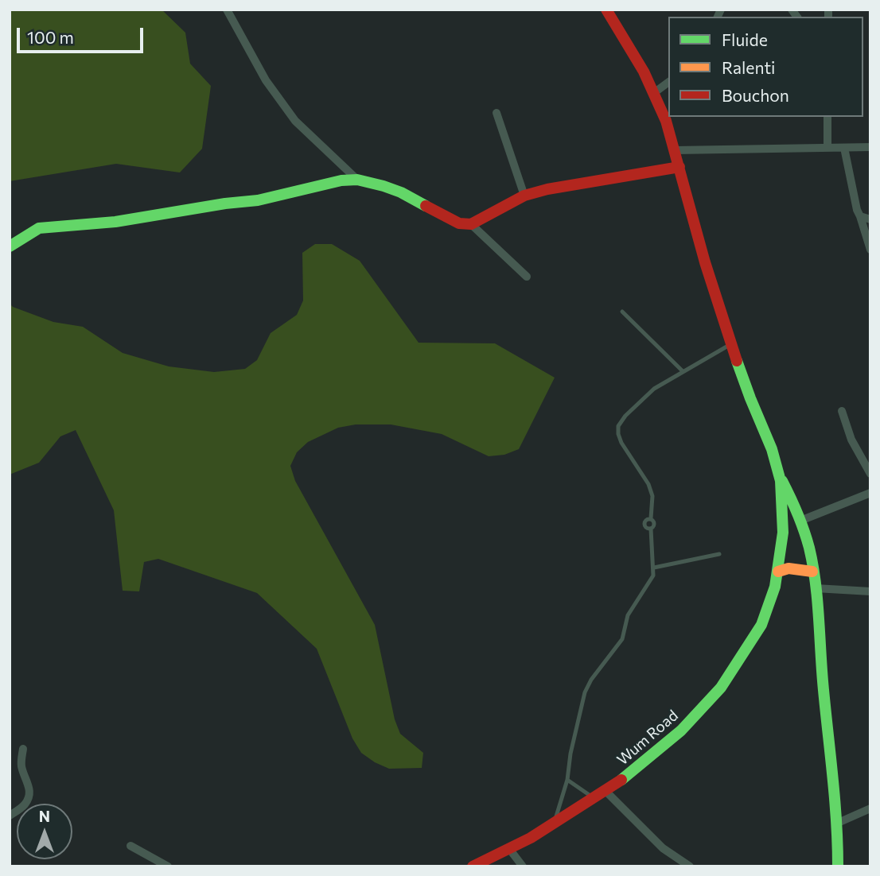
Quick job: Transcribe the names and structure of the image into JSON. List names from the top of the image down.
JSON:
{
  "streets": {
    "main road": ["Wum Road"]
  },
  "legend": ["Fluide", "Ralenti", "Bouchon"],
  "scale_bar": "100 m",
  "north": "top"
}
